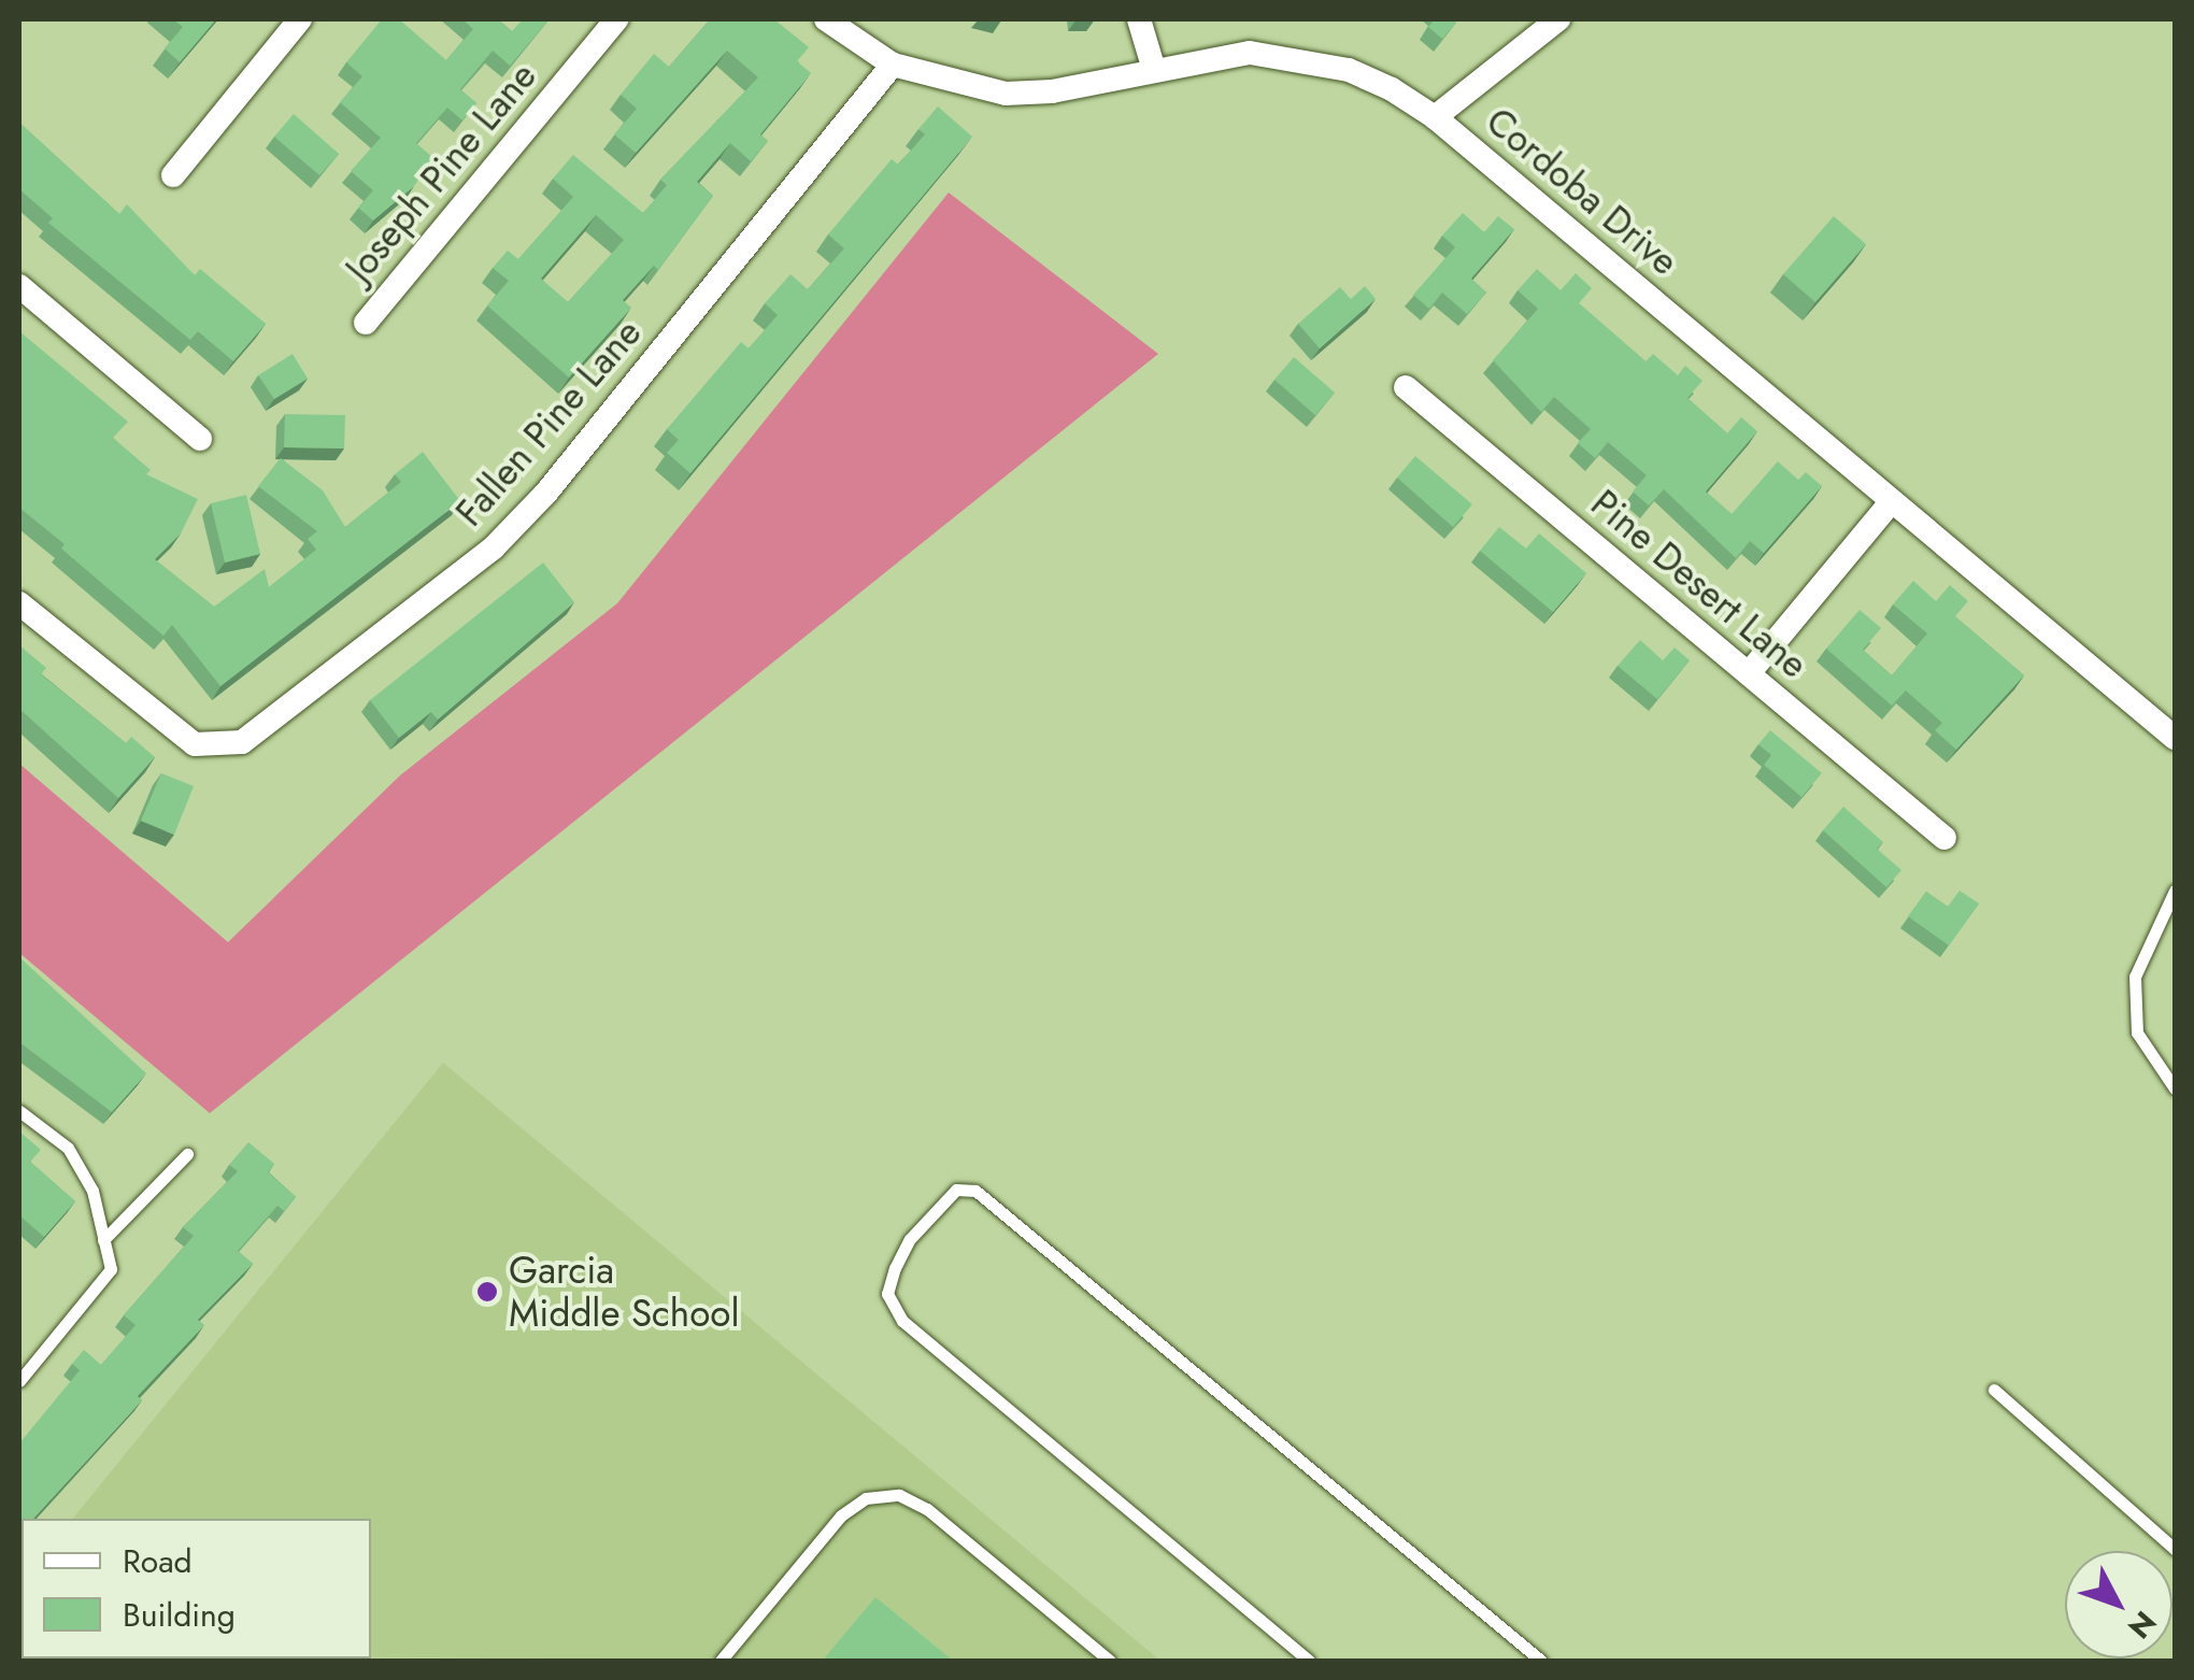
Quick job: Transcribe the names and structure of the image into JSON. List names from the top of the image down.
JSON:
{
  "streets": {
    "street": [
      "Joseph Pine Lane",
      "Cordoba Drive",
      "Fallen Pine Lane",
      "Pine Desert Lane"
    ]
  },
  "crossings": [
    ["Cordoba Drive", "Fallen Pine Lane"]
  ],
  "places": ["Garcia Middle School"],
  "legend": ["Road", "Building"],
  "north": "bottom right"
}
